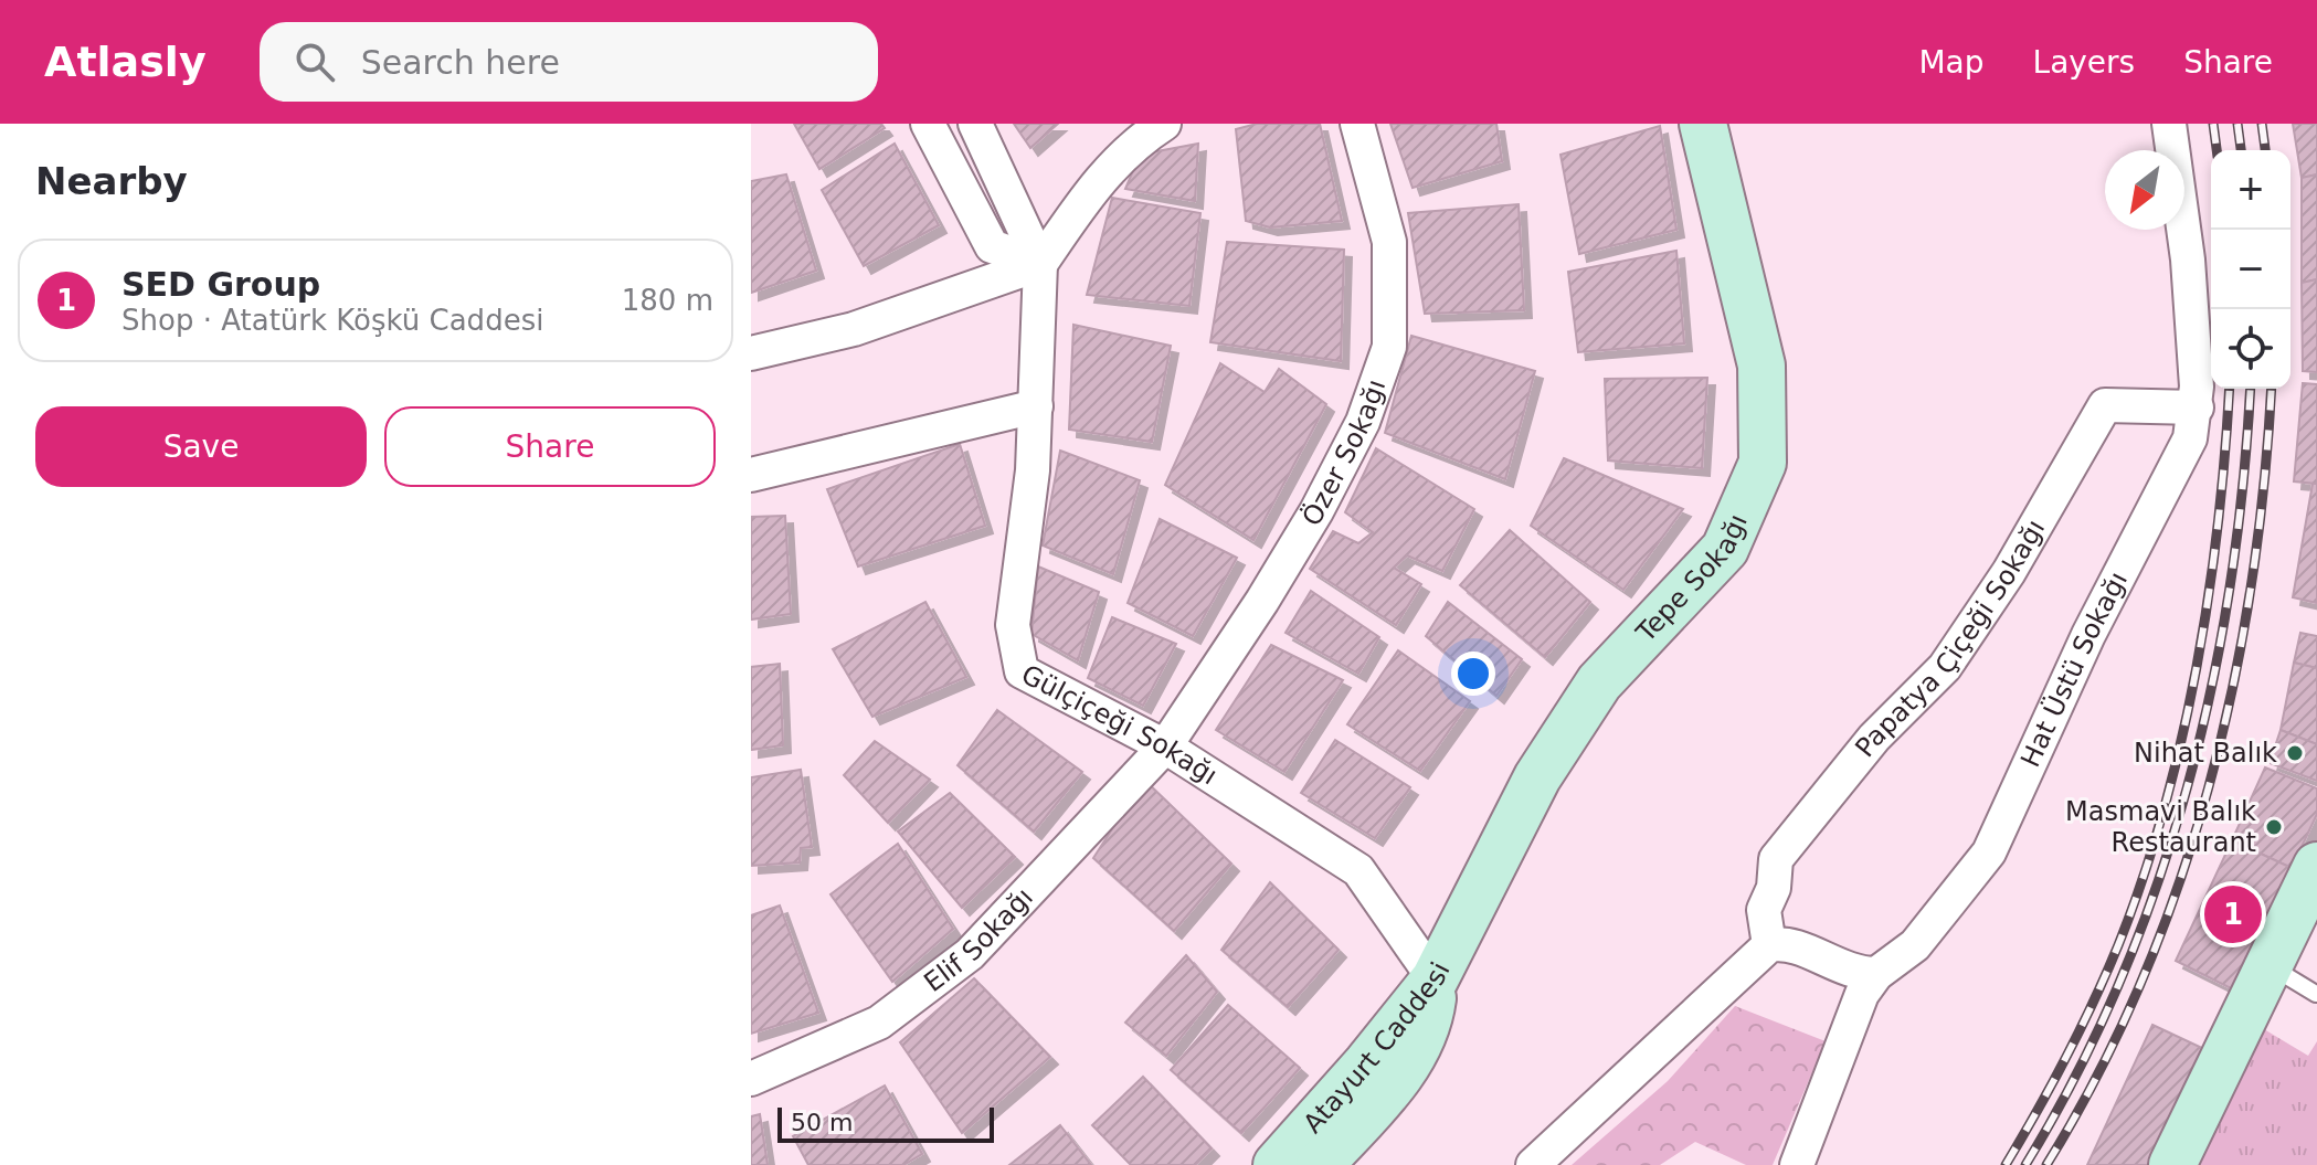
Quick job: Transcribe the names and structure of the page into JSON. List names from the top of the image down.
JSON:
{
  "streets": {
    "main road": ["Tepe Sokağı", "Atayurt Caddesi"],
    "street": [
      "Özer Sokağı",
      "Papatya Çiçeği Sokağı",
      "Hat Üstü Sokağı",
      "Gülçiçeği Sokağı",
      "Elif Sokağı"
    ]
  },
  "crossings": [
    ["Özer Sokağı", "Gülçiçeği Sokağı"],
    ["Özer Sokağı", "Elif Sokağı"],
    ["Tepe Sokağı", "Gülçiçeği Sokağı"],
    ["Tepe Sokağı", "Atayurt Caddesi"],
    ["Papatya Çiçeği Sokağı", "Hat Üstü Sokağı"],
    ["Gülçiçeği Sokağı", "Elif Sokağı"],
    ["Gülçiçeği Sokağı", "Atayurt Caddesi"]
  ],
  "places": ["Nihat Balık", "Masmavi Balık Restaurant"],
  "scale_bar": "50 m",
  "north": "bottom left",
  "page": {
    "header": "Atlasly",
    "search": "Search here",
    "nav": ["Map", "Layers", "Share"],
    "heading": "Nearby",
    "map_buttons": ["+", "−"],
    "list": [
      {
        "mark": "1",
        "name": "SED Group",
        "note": "Shop · Atatürk Köşkü Caddesi",
        "value": "180 m"
      }
    ],
    "buttons": ["Save", "Share"],
    "pins": "1",
    "scale": "50 m"
  }
}
